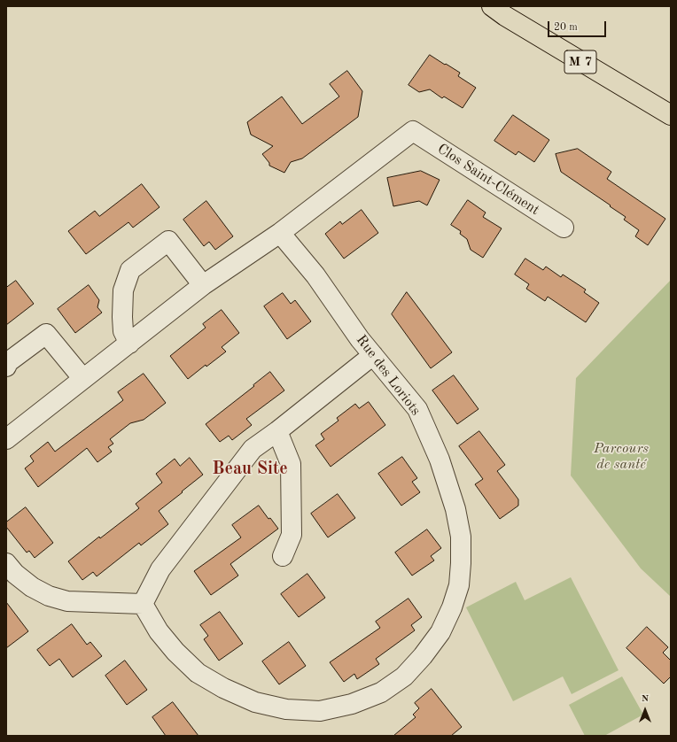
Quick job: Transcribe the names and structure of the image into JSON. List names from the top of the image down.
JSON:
{
  "streets": {
    "main road": ["M 7"],
    "street": ["Clos Saint-Clément", "Rue des Loriots"]
  },
  "crossings": [
    ["Clos Saint-Clément", "Rue des Loriots"]
  ],
  "districts": ["Beau Site"],
  "parks": ["Parcours de santé"],
  "scale_bar": "20 m",
  "north": "top"
}
